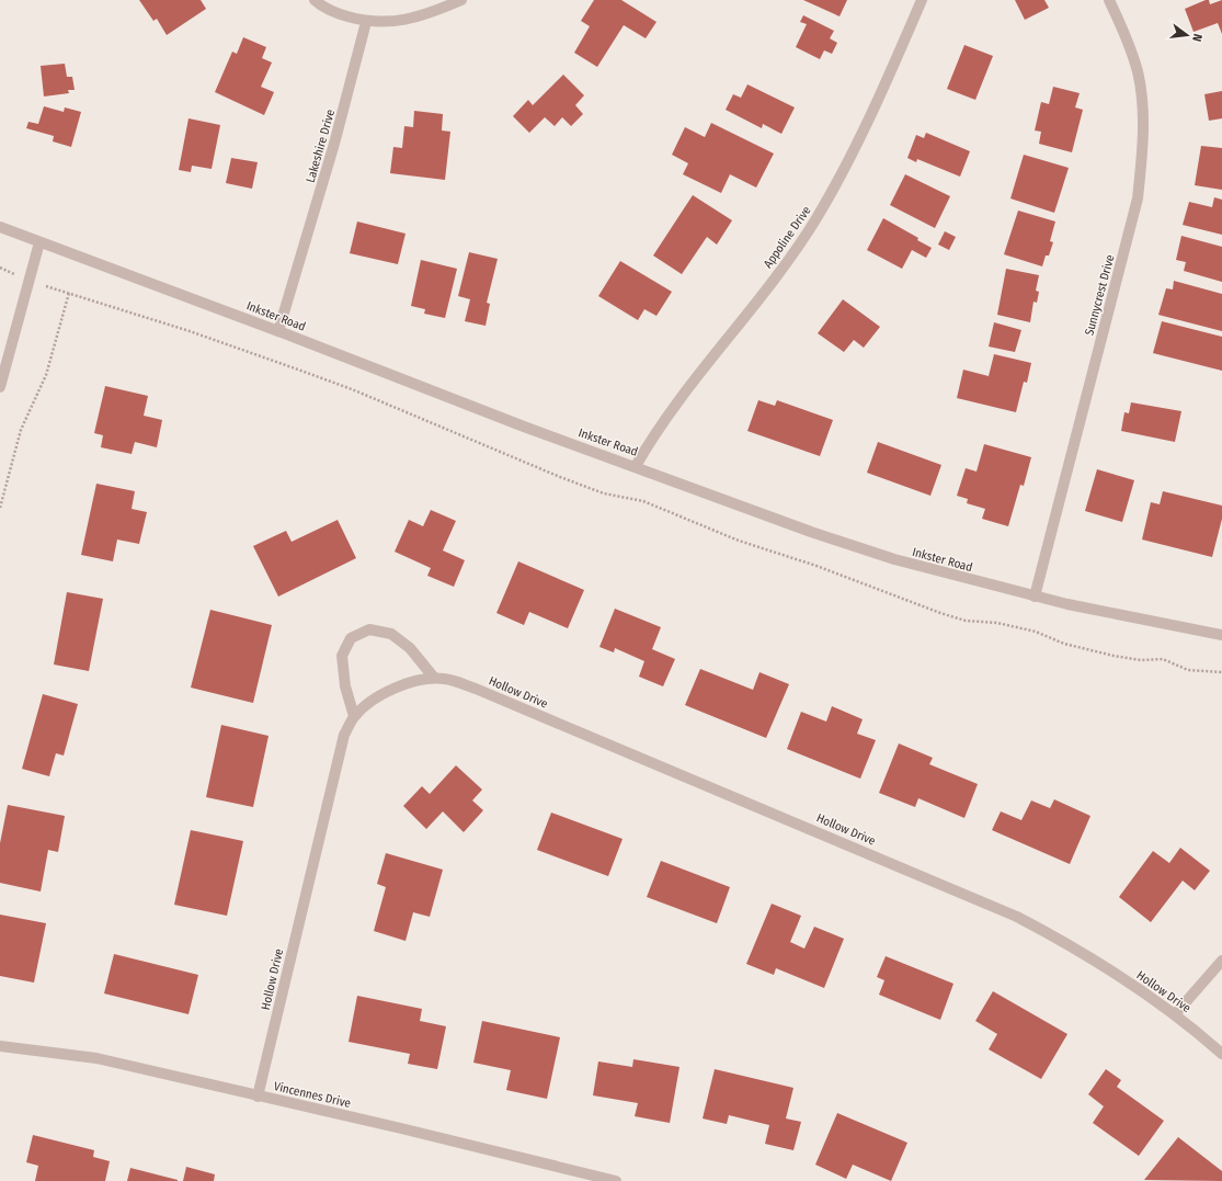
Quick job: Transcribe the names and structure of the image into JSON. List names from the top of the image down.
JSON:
{
  "streets": {
    "street": [
      "Lakeshire Drive",
      "Appoline Drive",
      "Sunnycrest Drive",
      "Inkster Road",
      "Hollow Drive",
      "Vincennes Drive"
    ]
  },
  "crossings": [
    ["Lakeshire Drive", "Inkster Road"],
    ["Appoline Drive", "Inkster Road"],
    ["Sunnycrest Drive", "Inkster Road"],
    ["Hollow Drive", "Vincennes Drive"]
  ],
  "north": "right"
}
